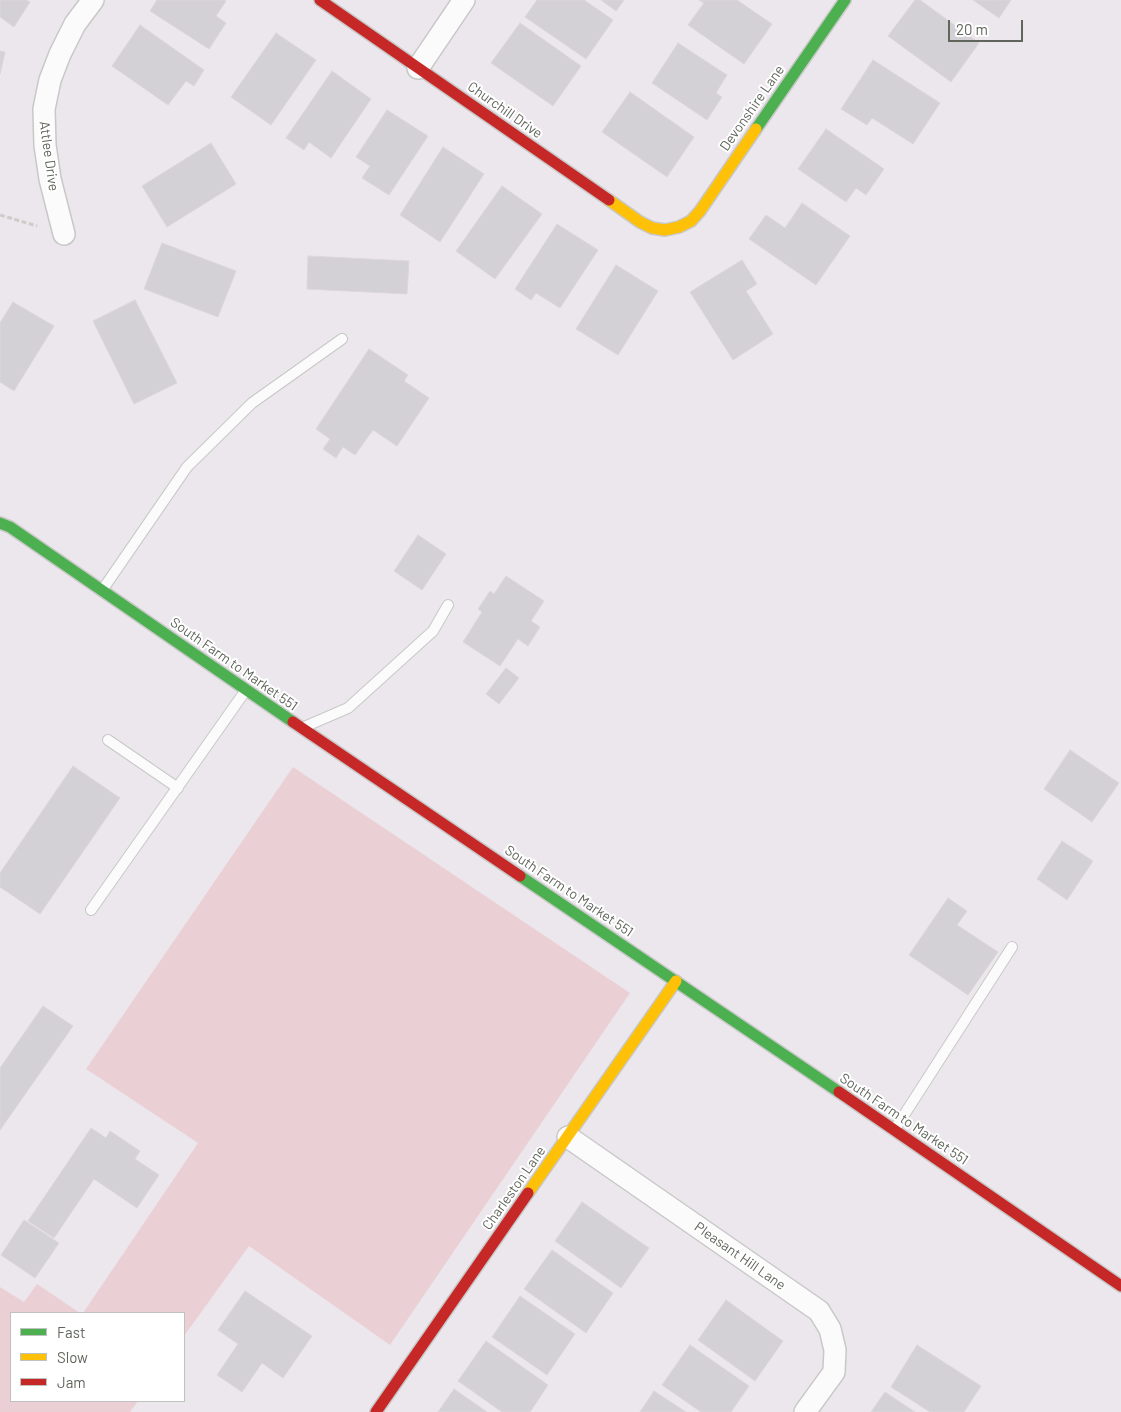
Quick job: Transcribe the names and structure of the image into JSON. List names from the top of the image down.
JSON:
{
  "streets": {
    "main road": [
      "Devonshire Lane",
      "Churchill Drive",
      "South Farm to Market 551",
      "Charleston Lane"
    ],
    "street": ["Attlee Drive", "Pleasant Hill Lane"]
  },
  "crossings": [
    ["Devonshire Lane", "Churchill Drive"],
    ["South Farm to Market 551", "Charleston Lane"],
    ["Charleston Lane", "Pleasant Hill Lane"]
  ],
  "legend": ["Fast", "Slow", "Jam"],
  "scale_bar": "20 m"
}
